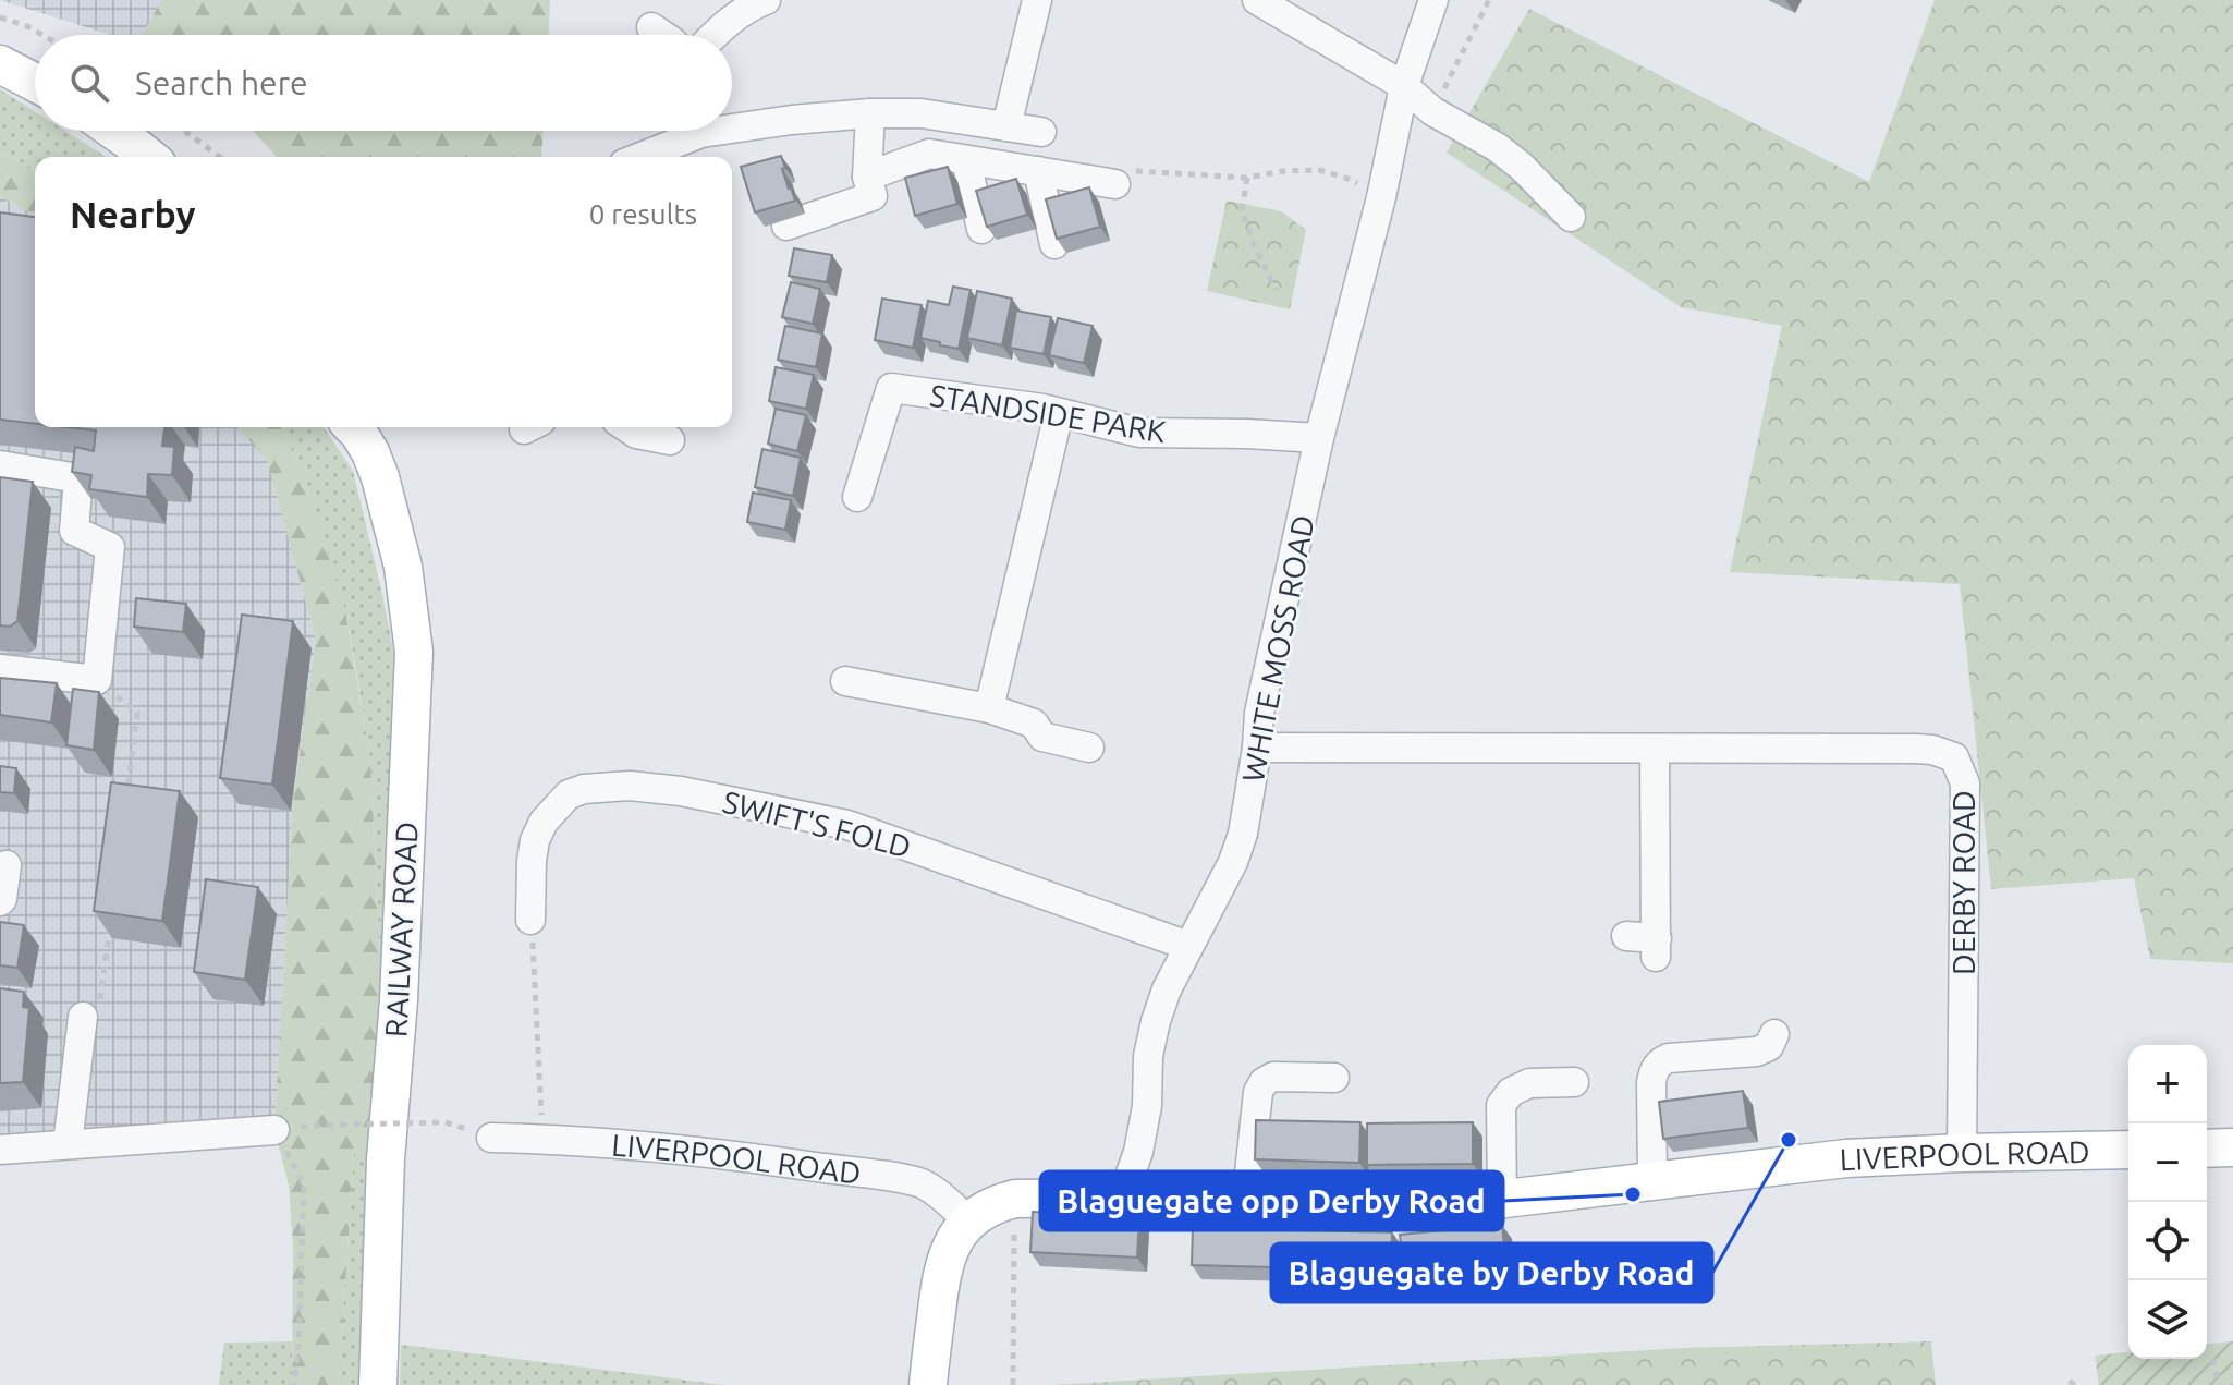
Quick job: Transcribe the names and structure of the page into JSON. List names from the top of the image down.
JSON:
{
  "streets": {
    "main road": ["RAILWAY ROAD", "LIVERPOOL ROAD"],
    "street": [
      "STANDSIDE PARK",
      "WHITE MOSS ROAD",
      "SWIFT'S FOLD",
      "DERBY ROAD"
    ]
  },
  "crossings": [
    ["STANDSIDE PARK", "WHITE MOSS ROAD"],
    ["WHITE MOSS ROAD", "SWIFT'S FOLD"],
    ["WHITE MOSS ROAD", "DERBY ROAD"],
    ["WHITE MOSS ROAD", "LIVERPOOL ROAD"],
    ["DERBY ROAD", "LIVERPOOL ROAD"]
  ],
  "places": ["Blaguegate by Derby Road", "Blaguegate opp Derby Road"],
  "page": {
    "search": "Search here",
    "heading": ["Nearby", "0 results"],
    "map_buttons": ["+", "−"]
  }
}
